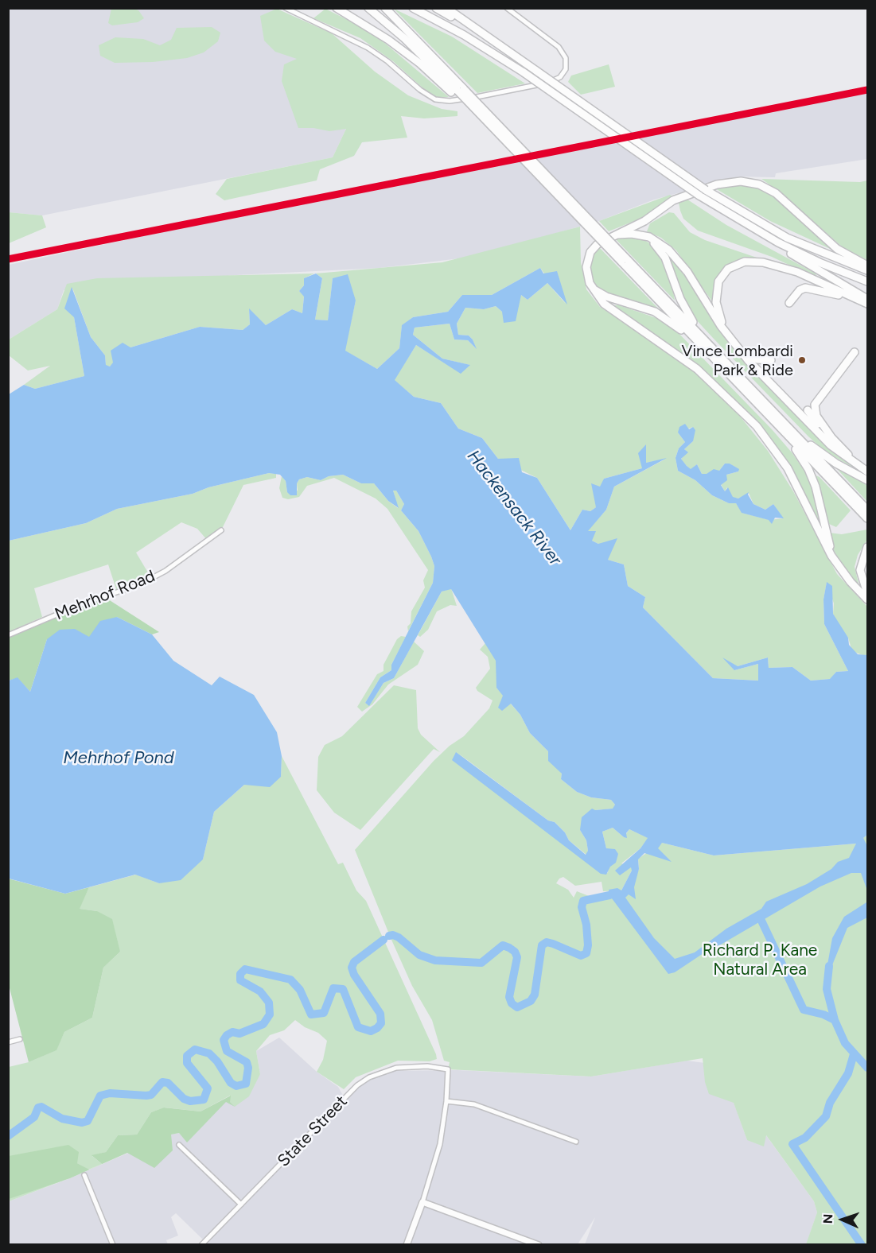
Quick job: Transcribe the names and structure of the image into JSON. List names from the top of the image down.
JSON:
{
  "streets": {
    "street": ["Mehrhof Road", "State Street"]
  },
  "water": ["Hackensack River", "Mehrhof Pond"],
  "parks": ["Richard P. Kane Natural Area"],
  "places": ["Vince Lombardi Park & Ride"],
  "north": "left"
}
